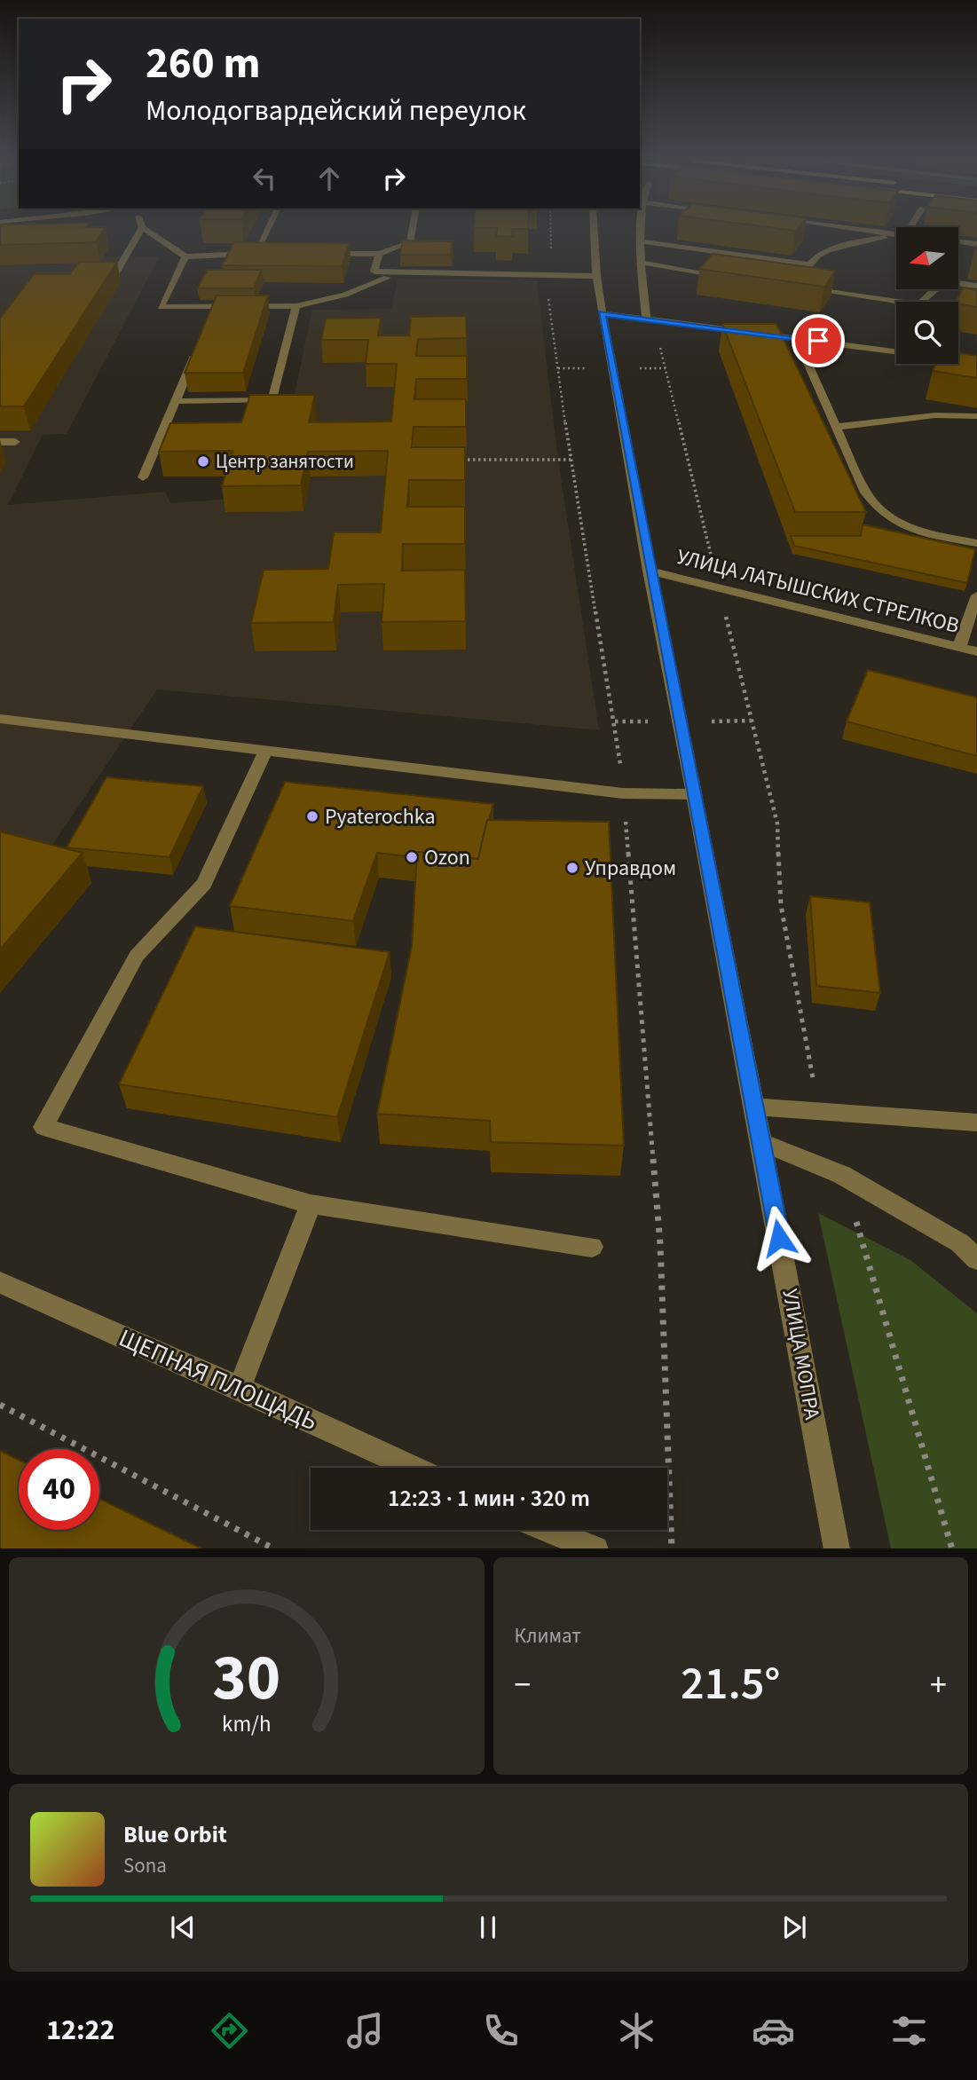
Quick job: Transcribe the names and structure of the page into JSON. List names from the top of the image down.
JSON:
{
  "streets": {
    "street": ["УЛИЦА ЛАТЫШСКИХ СТРЕЛКОВ", "УЛИЦА МОПРА", "ЩЕПНАЯ ПЛОЩАДЬ"]
  },
  "crossings": [
    ["УЛИЦА ЛАТЫШСКИХ СТРЕЛКОВ", "УЛИЦА МОПРА"]
  ],
  "places": [
    "Центр занятости",
    "Pyaterochka",
    "Ozon",
    "Управдом"
  ],
  "north": "left",
  "page": {
    "turn": ["260 m", "Молодогвардейский переулок"],
    "limit": "40",
    "trip": "12:23 · 1 мин · 320 m",
    "tile": "Климат",
    "heat": ["−", "21.5°", "+"],
    "song": ["Blue Orbit", "Sona"],
    "tabs": "12:22",
    "gauge": ["30", "km/h"]
  }
}
